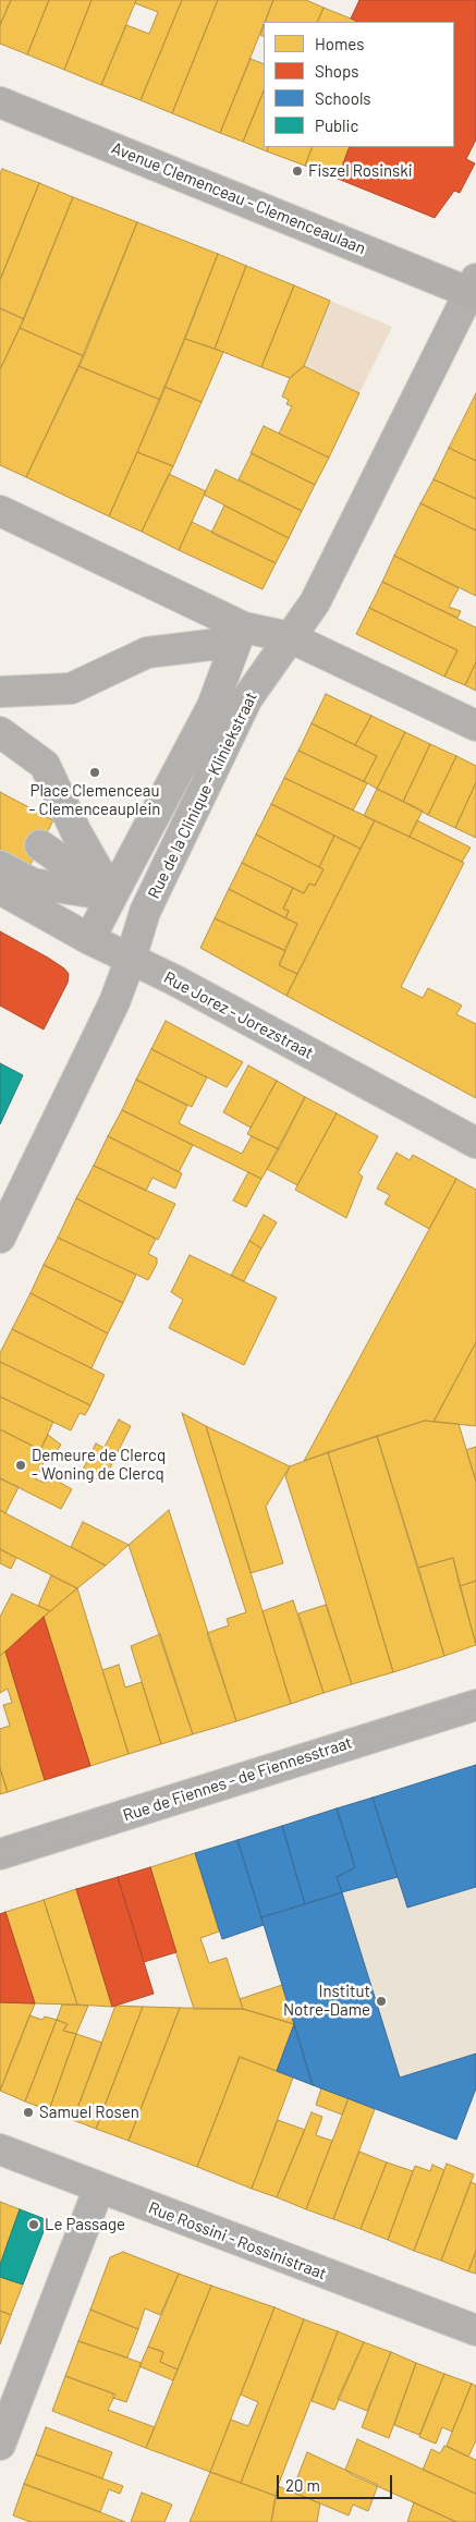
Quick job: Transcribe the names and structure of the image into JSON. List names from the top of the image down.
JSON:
{
  "streets": {
    "street": [
      "Avenue Clemenceau - Clemenceaulaan",
      "Rue de la Clinique - Kliniekstraat",
      "Rue Jorez - Jorezstraat",
      "Rue de Fiennes - de Fiennesstraat",
      "Rue Rossini - Rossinistraat"
    ]
  },
  "crossings": [
    ["Avenue Clemenceau - Clemenceaulaan", "Rue de la Clinique - Kliniekstraat"],
    ["Rue de la Clinique - Kliniekstraat", "Rue Jorez - Jorezstraat"]
  ],
  "places": [
    "Fiszel Rosinski",
    "Place Clemenceau - Clemenceauplein",
    "Demeure de Clercq - Woning de Clercq",
    "Institut Notre-Dame",
    "Samuel Rosen",
    "Le Passage"
  ],
  "legend": [
    "Homes",
    "Shops",
    "Schools",
    "Public"
  ],
  "scale_bar": "20 m"
}
